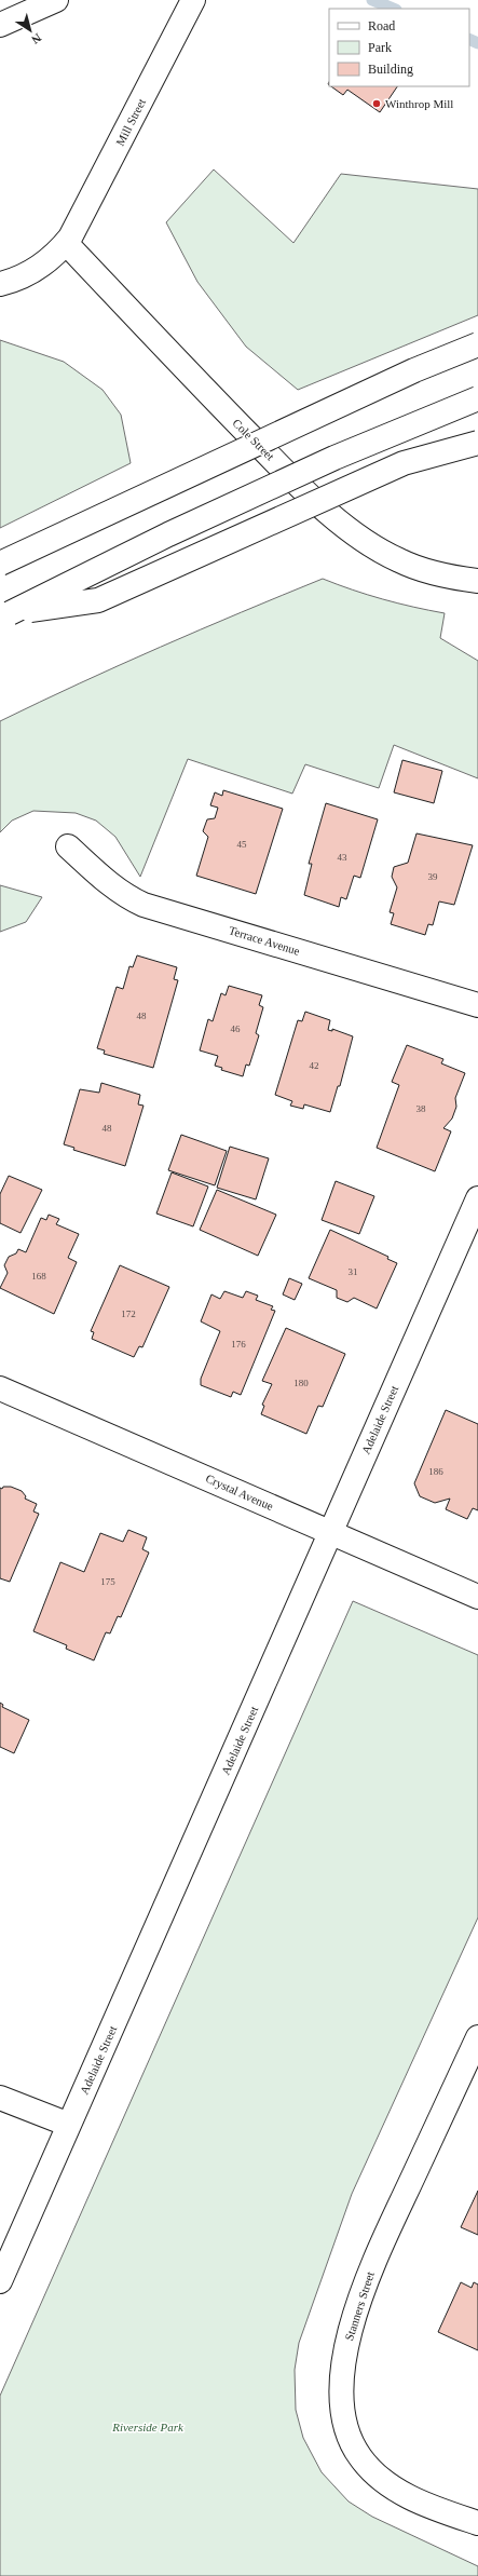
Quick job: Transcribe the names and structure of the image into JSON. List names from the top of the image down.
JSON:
{
  "streets": {
    "main road": [
      "Mill Street",
      "Cole Street",
      "Terrace Avenue",
      "Adelaide Street",
      "Crystal Avenue",
      "Stanners Street"
    ]
  },
  "crossings": [
    ["Mill Street", "Cole Street"],
    ["Adelaide Street", "Crystal Avenue"]
  ],
  "parks": ["Riverside Park"],
  "places": ["Winthrop Mill"],
  "house_numbers": [
    "45",
    "43",
    "39",
    "48",
    "46",
    "42",
    "38",
    "48",
    "31",
    "168",
    "172",
    "176",
    "180",
    "186",
    "175"
  ],
  "legend": ["Road", "Park", "Building"],
  "north": "bottom right"
}
